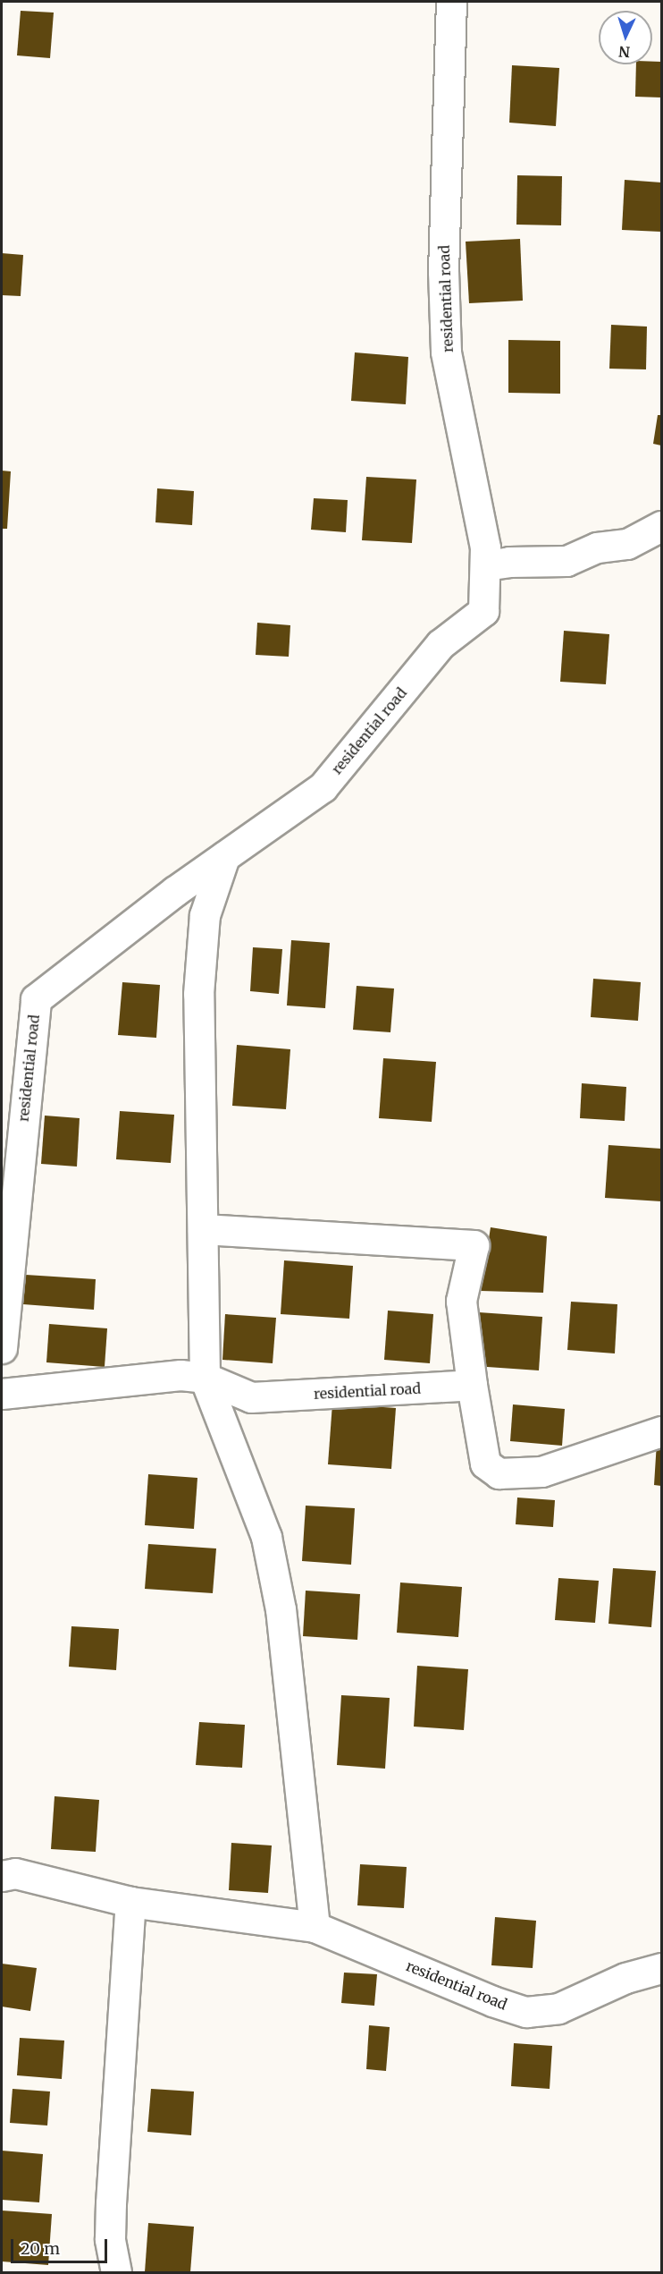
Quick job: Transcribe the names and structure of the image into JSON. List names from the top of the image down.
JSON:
{
  "streets": {
    "street": ["residential road"]
  },
  "scale_bar": "20 m",
  "north": "bottom"
}
